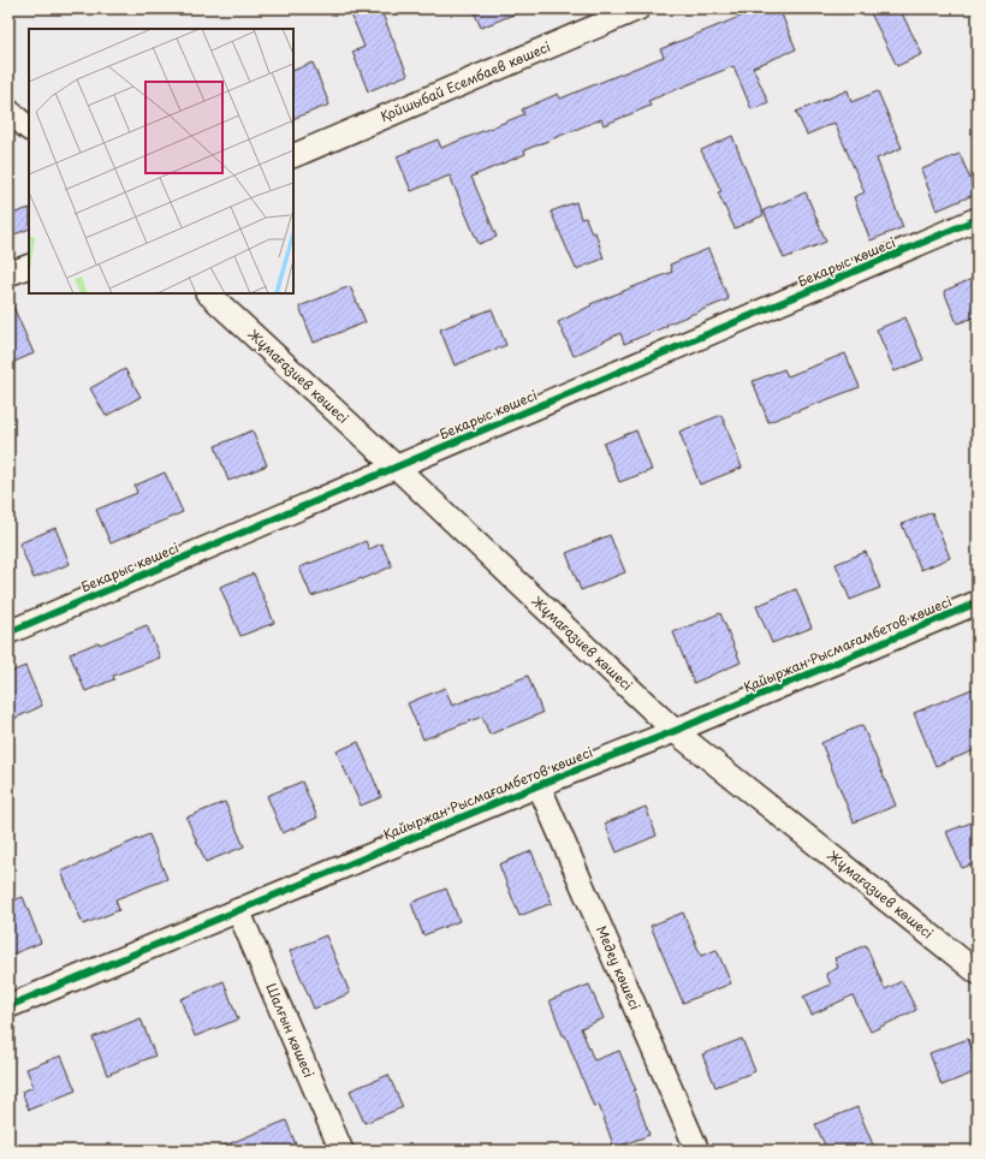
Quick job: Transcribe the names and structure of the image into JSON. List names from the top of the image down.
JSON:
{
  "streets": {
    "street": [
      "Қойшыбай Есембаев көшесі",
      "Бекарыс көшесі",
      "Жұмағазиев көшесі",
      "Қайыржан Рысмағамбетов көшесі",
      "Медеу көшесі",
      "Шалғын көшесі"
    ]
  },
  "crossings": [
    ["Бекарыс көшесі", "Жұмағазиев көшесі"],
    ["Жұмағазиев көшесі", "Қайыржан Рысмағамбетов көшесі"],
    ["Қайыржан Рысмағамбетов көшесі", "Медеу көшесі"],
    ["Қайыржан Рысмағамбетов көшесі", "Шалғын көшесі"]
  ]
}
